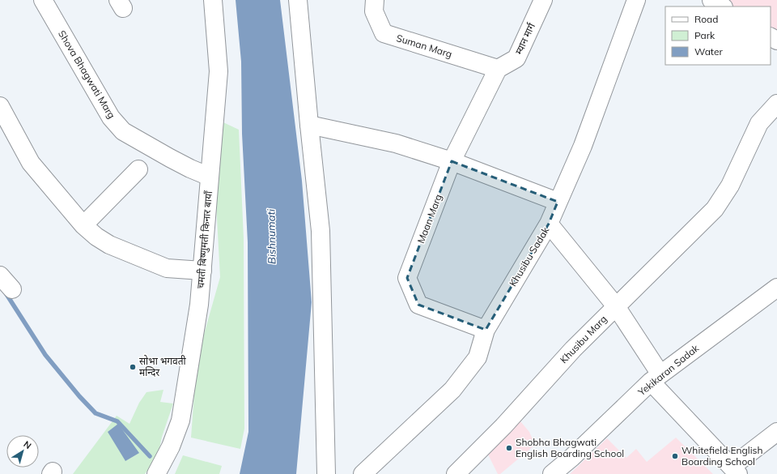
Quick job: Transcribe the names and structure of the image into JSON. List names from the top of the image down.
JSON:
{
  "streets": {
    "street": [
      "म्यान मार्ग",
      "Suman Marg",
      "Shova Bhagwati Marg",
      "Maan Marg",
      "चमती बिष्णुमती किनार बायाँ",
      "Khusibu Sadak",
      "Khusibu Marg",
      "Yekikaran Sadak"
    ]
  },
  "crossings": [
    ["म्यान मार्ग", "Suman Marg"],
    ["म्यान मार्ग", "Maan Marg"],
    ["Suman Marg", "Maan Marg"],
    ["Shova Bhagwati Marg", "चमती बिष्णुमती किनार बायाँ"],
    ["Maan Marg", "Khusibu Sadak"]
  ],
  "water": ["Bishnumati"],
  "places": ["सोभा भगवती मन्दिर", "Shobha Bhagwati English Boarding School", "Whitefield English Boarding School"],
  "legend": ["Road", "Park", "Water"],
  "north": "top right"
}
